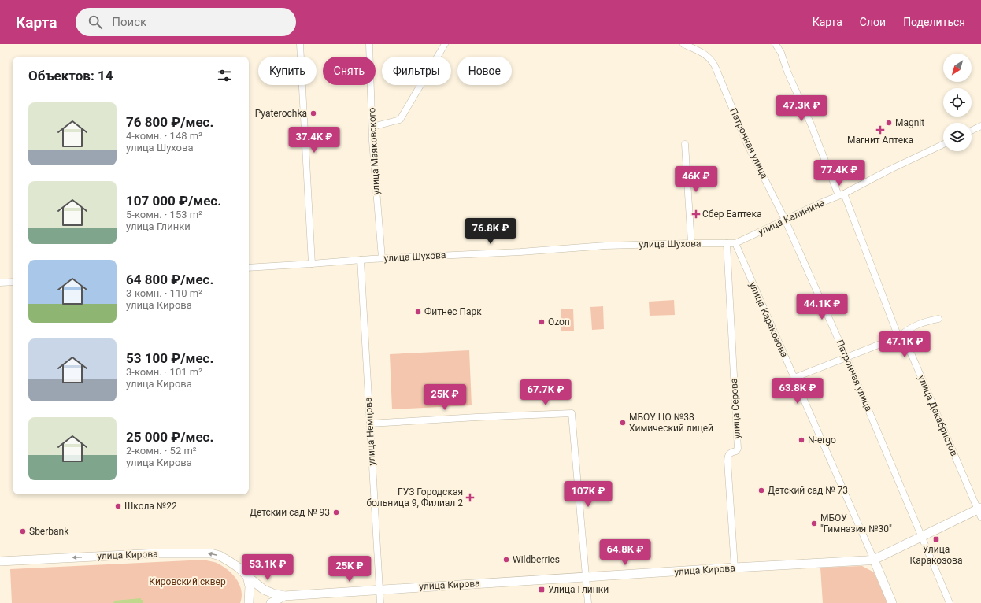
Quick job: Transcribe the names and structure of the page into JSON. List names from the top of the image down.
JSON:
{
  "streets": {
    "main road": ["улица Каракозова", "улица Кирова"],
    "street": [
      "Патронная улица",
      "улица Маяковского",
      "улица Калинина",
      "улица Шухова",
      "улица Серова",
      "улица Декабристов",
      "улица Немцова"
    ]
  },
  "crossings": [
    ["Патронная улица", "улица Калинина"],
    ["Патронная улица", "улица Кирова"],
    ["улица Маяковского", "улица Шухова"],
    ["улица Калинина", "улица Шухова"],
    ["улица Калинина", "улица Каракозова"],
    ["улица Калинина", "улица Декабристов"],
    ["улица Шухова", "улица Каракозова"],
    ["улица Шухова", "улица Серова"],
    ["улица Шухова", "улица Немцова"],
    ["улица Каракозова", "улица Кирова"],
    ["улица Серова", "улица Кирова"],
    ["улица Декабристов", "улица Кирова"],
    ["улица Немцова", "улица Кирова"]
  ],
  "parks": ["Кировский сквер"],
  "places": {
    "other": [
      "Pyaterochka",
      "Magnit",
      "Фитнес Парк",
      "Ozon",
      "МБОУ ЦО №38 Химический лицей",
      "N-ergo",
      "Детский сад № 73",
      "Школа №22",
      "Детский сад № 93",
      "МБОУ \"Гимназия №30\"",
      "Sberbank",
      "Wildberries"
    ],
    "health": ["Магнит Аптека", "Сбер Еаптека", "ГУЗ Городская больница 9, Филиал 2"],
    "transit": ["Улица Каракозова", "Улица Глинки"]
  },
  "north": "bottom left",
  "page": {
    "header": "Карта",
    "search": "Поиск",
    "nav": ["Карта", "Слои", "Поделиться"],
    "chip": [
      "Купить",
      "Снять",
      "Фильтры",
      "Новое"
    ],
    "heading": "Объектов: 14",
    "list": [
      {
        "name": "76 800 ₽/мес.",
        "note": "4-комн. · 148 m² · улица Шухова"
      },
      {
        "name": "107 000 ₽/мес.",
        "note": "5-комн. · 153 m² · улица Глинки"
      },
      {
        "name": "64 800 ₽/мес.",
        "note": "3-комн. · 110 m² · улица Кирова"
      },
      {
        "name": "53 100 ₽/мес.",
        "note": "3-комн. · 101 m² · улица Кирова"
      },
      {
        "name": "25 000 ₽/мес.",
        "note": "2-комн. · 52 m² · улица Кирова"
      }
    ],
    "price": [
      "47.3K ₽",
      "37.4K ₽",
      "77.4K ₽",
      "46K ₽",
      "76.8K ₽",
      "44.1K ₽",
      "47.1K ₽",
      "63.8K ₽",
      "67.7K ₽",
      "25K ₽",
      "107K ₽",
      "64.8K ₽",
      "53.1K ₽",
      "25K ₽"
    ]
  }
}
